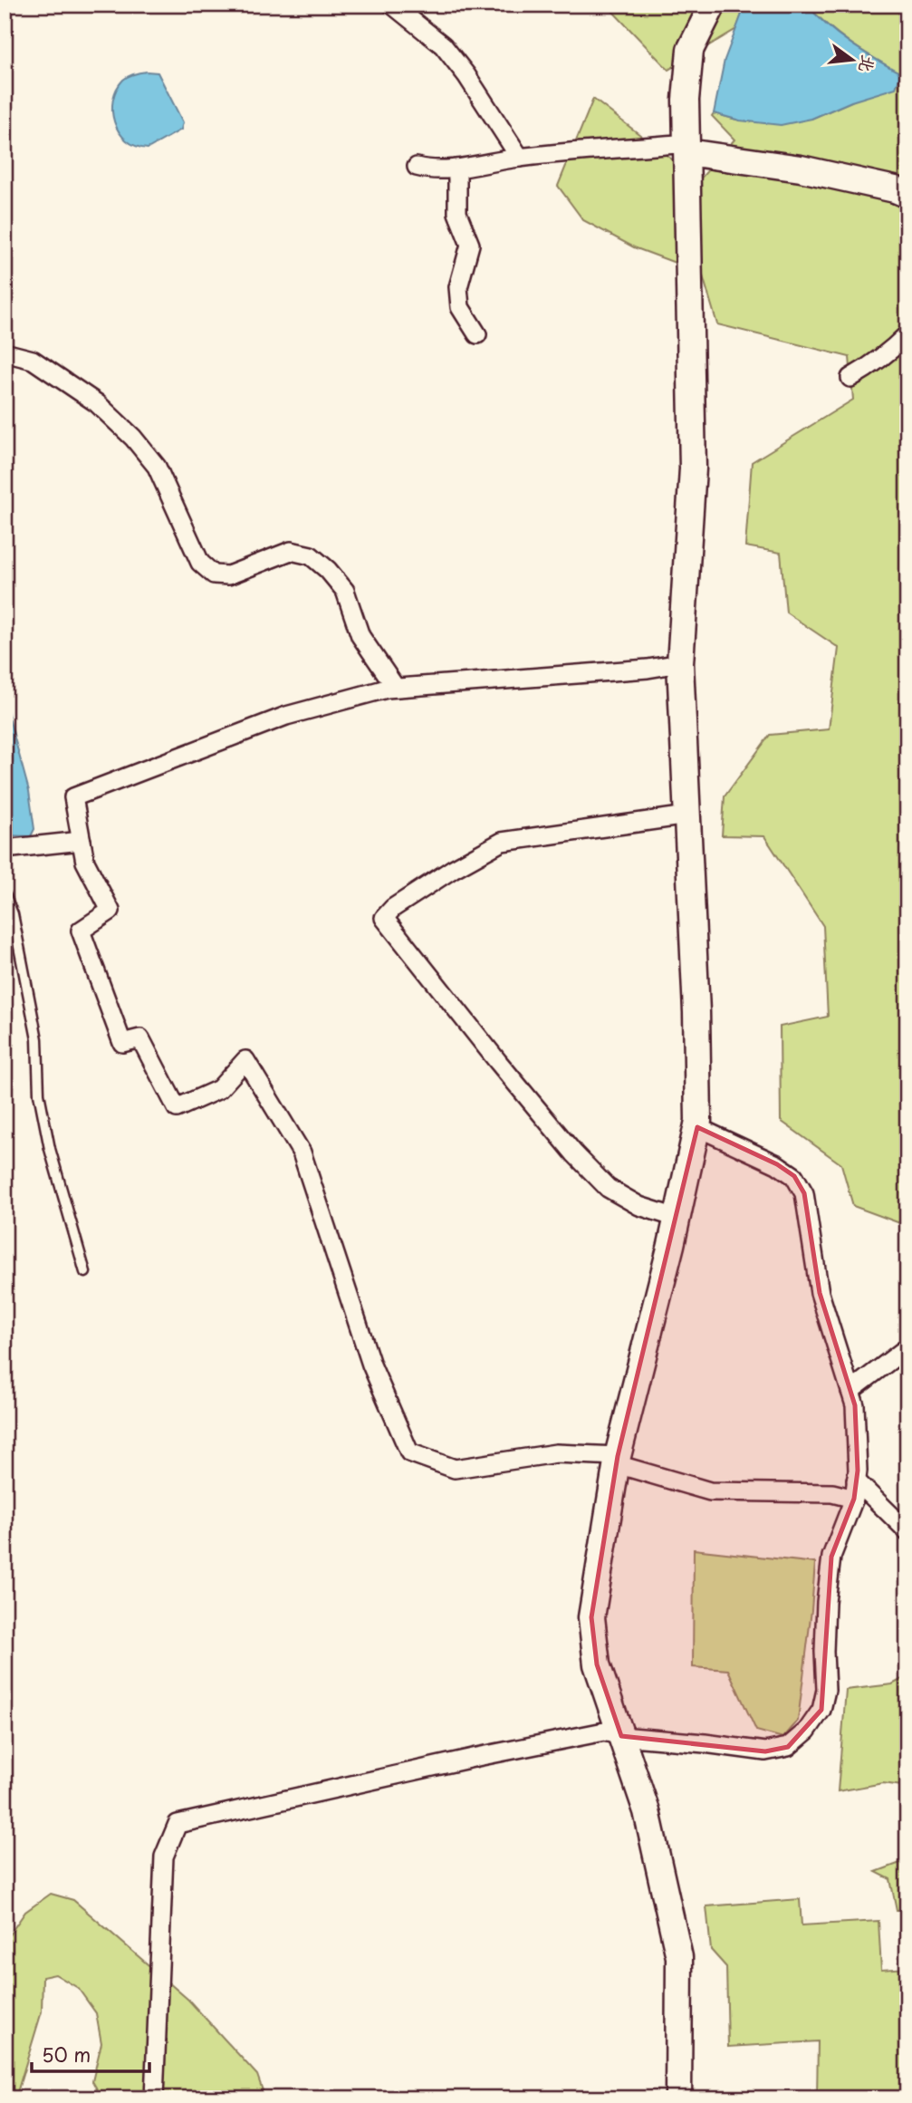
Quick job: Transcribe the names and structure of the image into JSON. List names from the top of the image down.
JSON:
{
  "scale_bar": "50 m",
  "north": "right"
}
